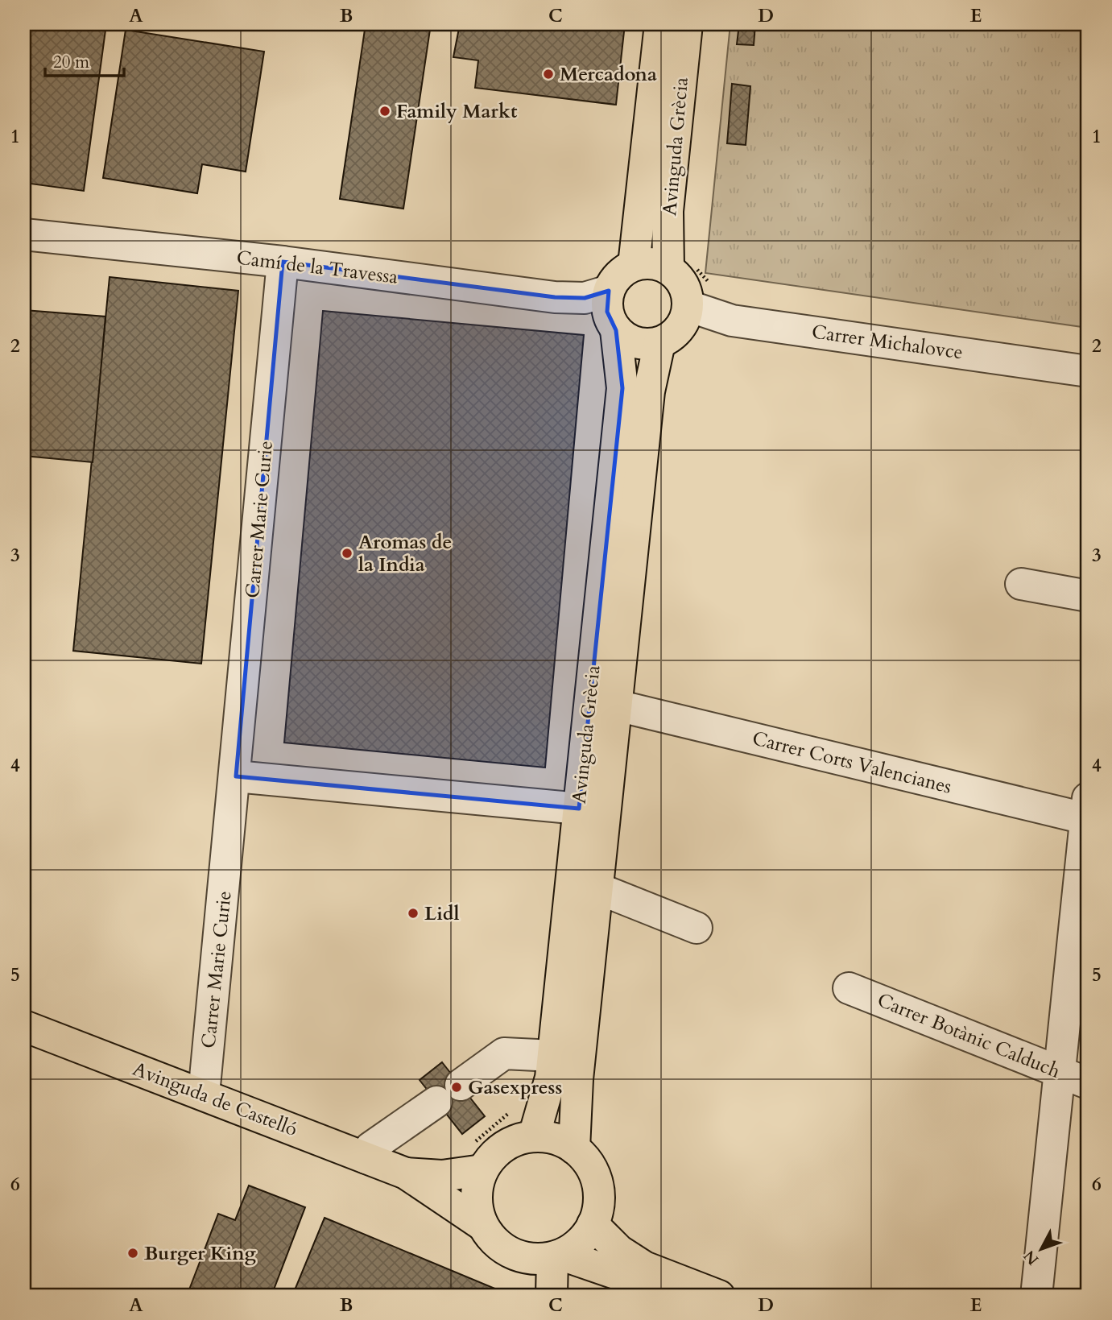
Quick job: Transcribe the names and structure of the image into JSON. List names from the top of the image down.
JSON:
{
  "streets": {
    "main road": ["Avinguda Grècia", "Avinguda de Castelló"],
    "street": [
      "Camí de la Travessa",
      "Carrer Michalovce",
      "Carrer Marie Curie",
      "Carrer Corts Valencianes",
      "Carrer Botànic Calduch"
    ]
  },
  "crossings": [
    ["Avinguda Grècia", "Camí de la Travessa"],
    ["Avinguda Grècia", "Carrer Michalovce"],
    ["Avinguda Grècia", "Carrer Corts Valencianes"],
    ["Avinguda Grècia", "Avinguda de Castelló"],
    ["Camí de la Travessa", "Carrer Michalovce"],
    ["Camí de la Travessa", "Carrer Marie Curie"],
    ["Carrer Marie Curie", "Avinguda de Castelló"]
  ],
  "places": [
    "Mercadona",
    "Family Markt",
    "Aromas de la India",
    "Lidl",
    "Gasexpress",
    "Burger King"
  ],
  "scale_bar": "20 m",
  "north": "bottom left",
  "grid": {
    "columns": [
      "A",
      "B",
      "C",
      "D",
      "E"
    ],
    "rows": [
      "1",
      "2",
      "3",
      "4",
      "5",
      "6"
    ]
  }
}
